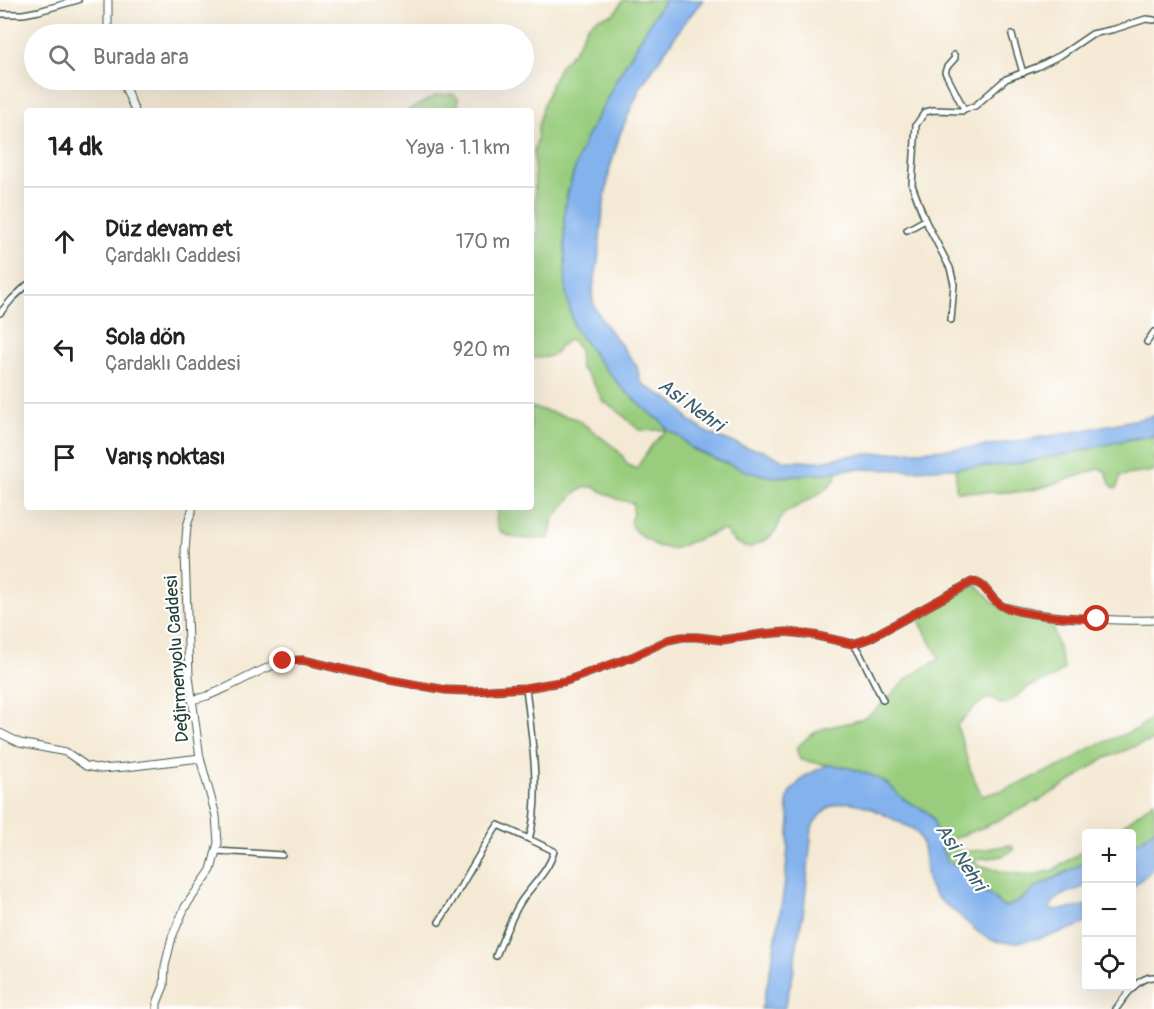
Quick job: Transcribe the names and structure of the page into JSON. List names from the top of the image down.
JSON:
{
  "streets": {
    "street": ["Değirmenyolu Caddesi"]
  },
  "water": ["Asi Nehri"],
  "page": {
    "search": "Burada ara",
    "heading": ["14 dk", "Yaya · 1.1 km"],
    "list": [
      ["Düz devam et", "Çardaklı Caddesi", "170 m"],
      ["Sola dön", "Çardaklı Caddesi", "920 m"],
      "Varış noktası"
    ],
    "map_buttons": ["+", "−"]
  }
}
